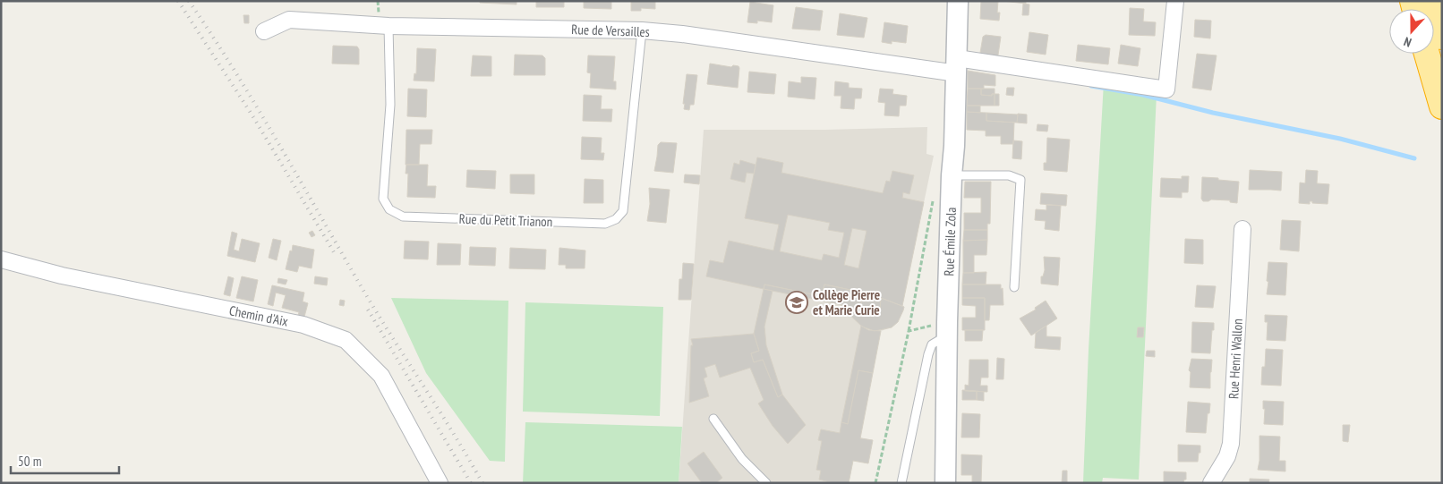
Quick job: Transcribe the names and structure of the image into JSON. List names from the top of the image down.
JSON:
{
  "streets": {
    "street": [
      "Rue de Versailles",
      "Rue Émile Zola",
      "Chemin d'Aix",
      "Rue Henri Wallon"
    ],
    "lane": ["Rue du Petit Trianon"]
  },
  "crossings": [
    ["Rue de Versailles", "Rue du Petit Trianon"],
    ["Rue de Versailles", "Rue Émile Zola"]
  ],
  "places": {
    "school or university": ["Collège Pierre et Marie Curie"]
  },
  "scale_bar": "50 m",
  "north": "bottom"
}
